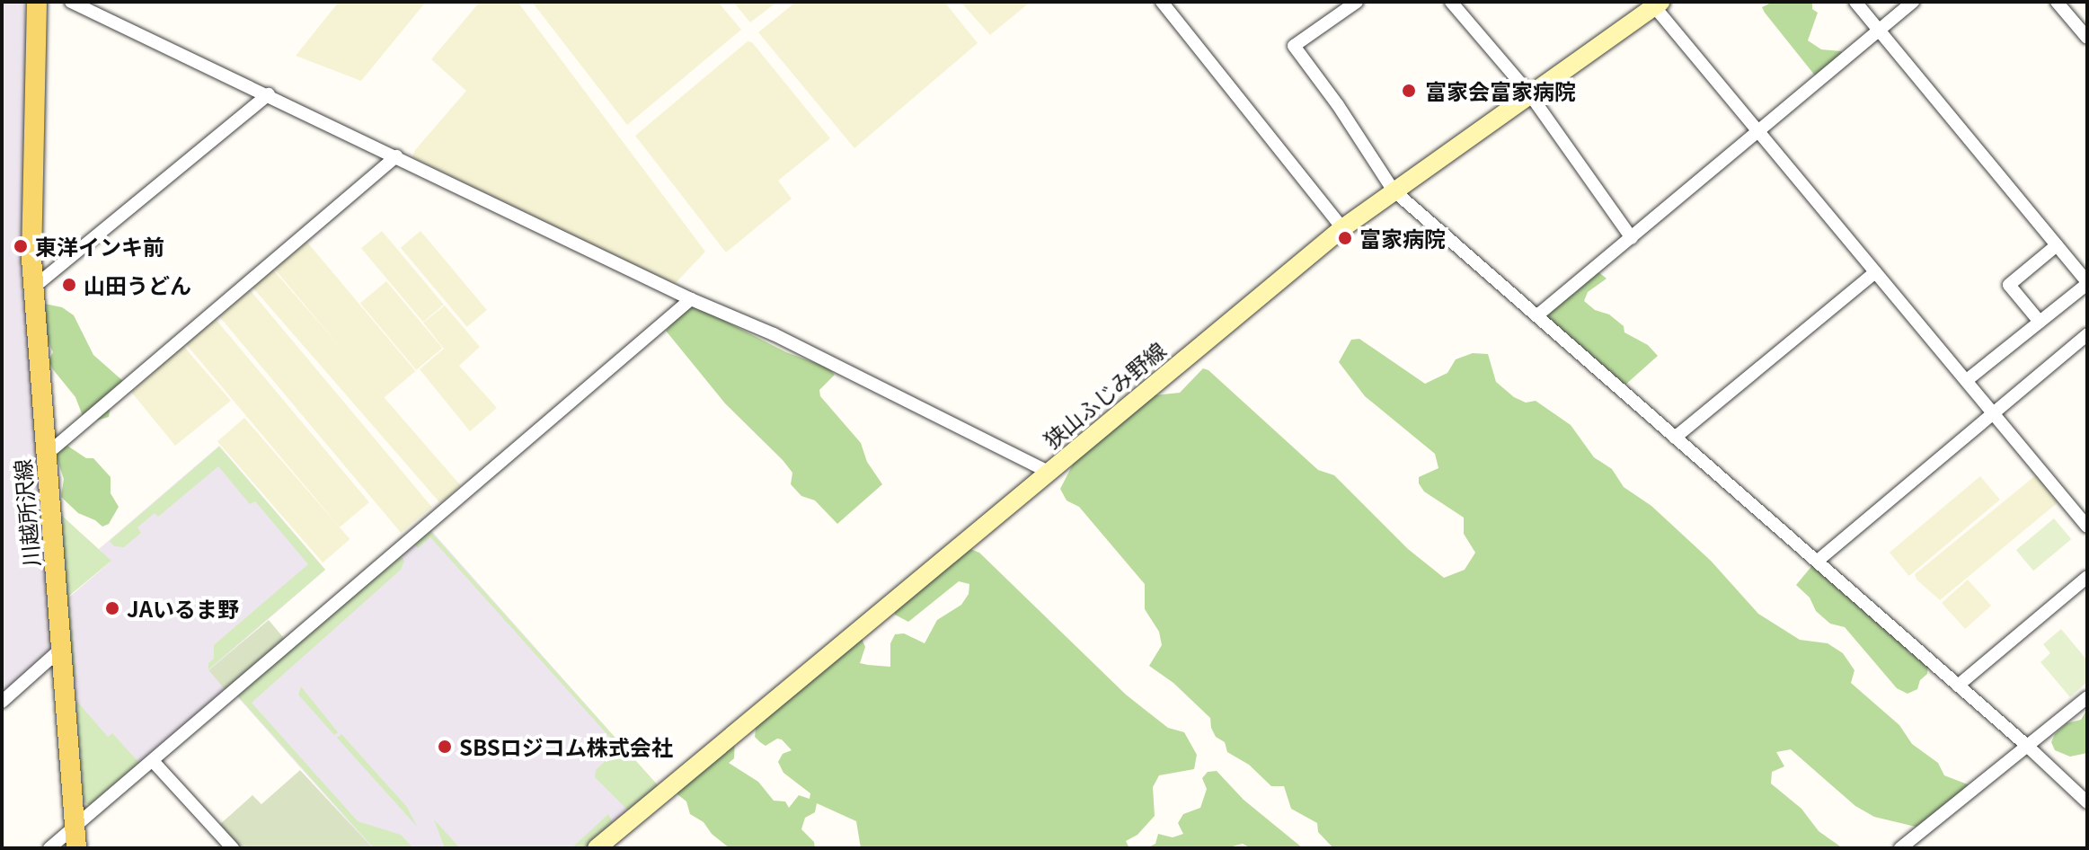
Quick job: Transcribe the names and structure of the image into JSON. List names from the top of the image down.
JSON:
{
  "streets": {
    "main road": ["狭山ふじみ野線", "川越所沢線"]
  },
  "places": [
    "富家会富家病院",
    "富家病院",
    "東洋インキ前",
    "山田うどん",
    "JAいるま野",
    "SBSロジコム株式会社"
  ]
}
